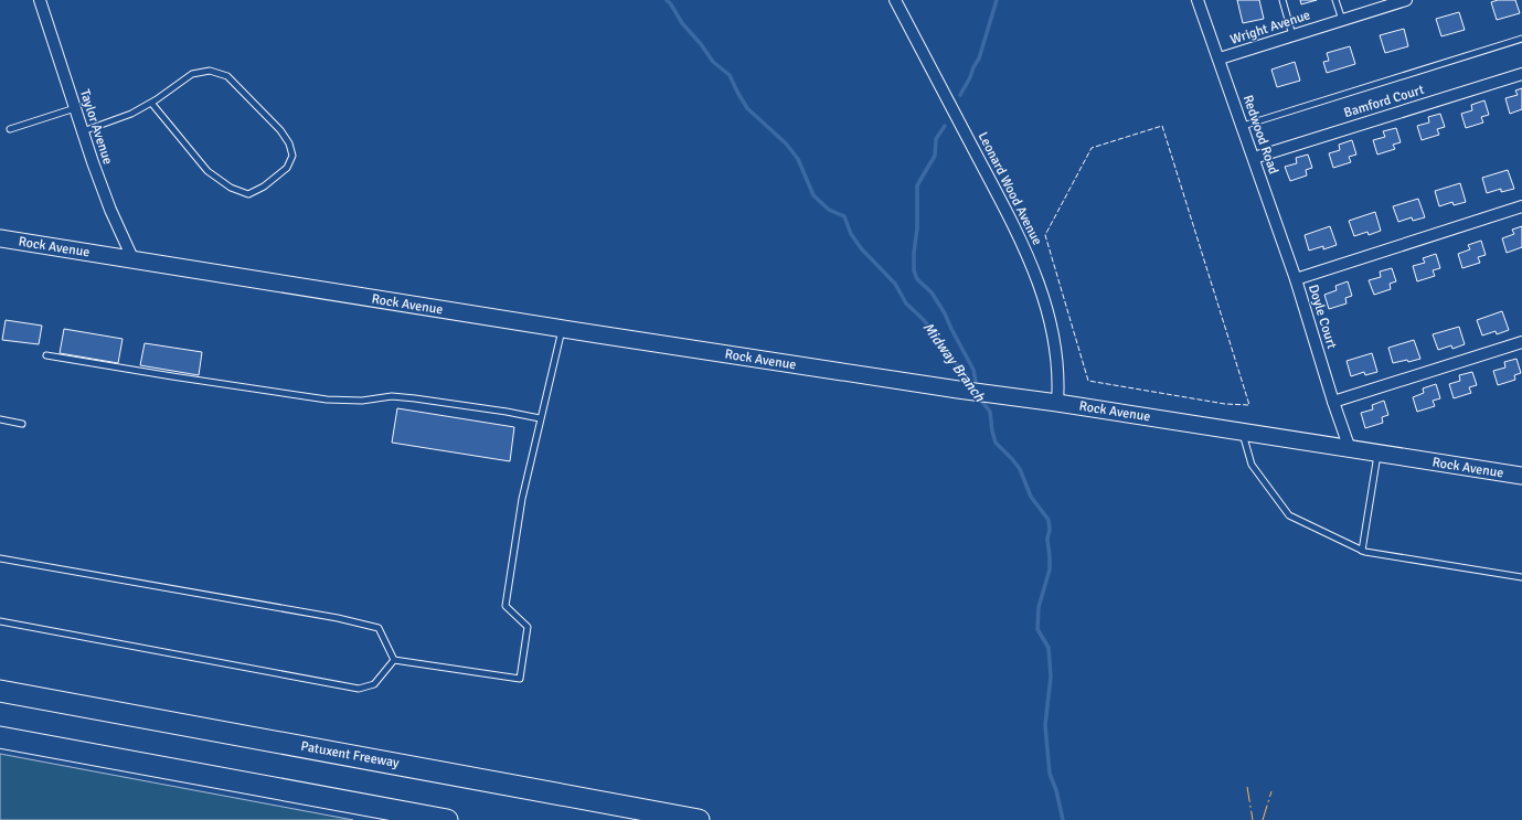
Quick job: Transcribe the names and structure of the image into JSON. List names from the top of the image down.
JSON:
{
  "streets": {
    "highway": ["Patuxent Freeway"],
    "street": [
      "Wright Avenue",
      "Bamford Court",
      "Taylor Avenue",
      "Redwood Road",
      "Leonard Wood Avenue",
      "Rock Avenue",
      "Doyle Court"
    ]
  },
  "crossings": [
    ["Wright Avenue", "Redwood Road"],
    ["Bamford Court", "Redwood Road"],
    ["Taylor Avenue", "Rock Avenue"],
    ["Redwood Road", "Doyle Court"],
    ["Leonard Wood Avenue", "Rock Avenue"],
    ["Rock Avenue", "Doyle Court"]
  ],
  "water": ["Midway Branch"]
}
